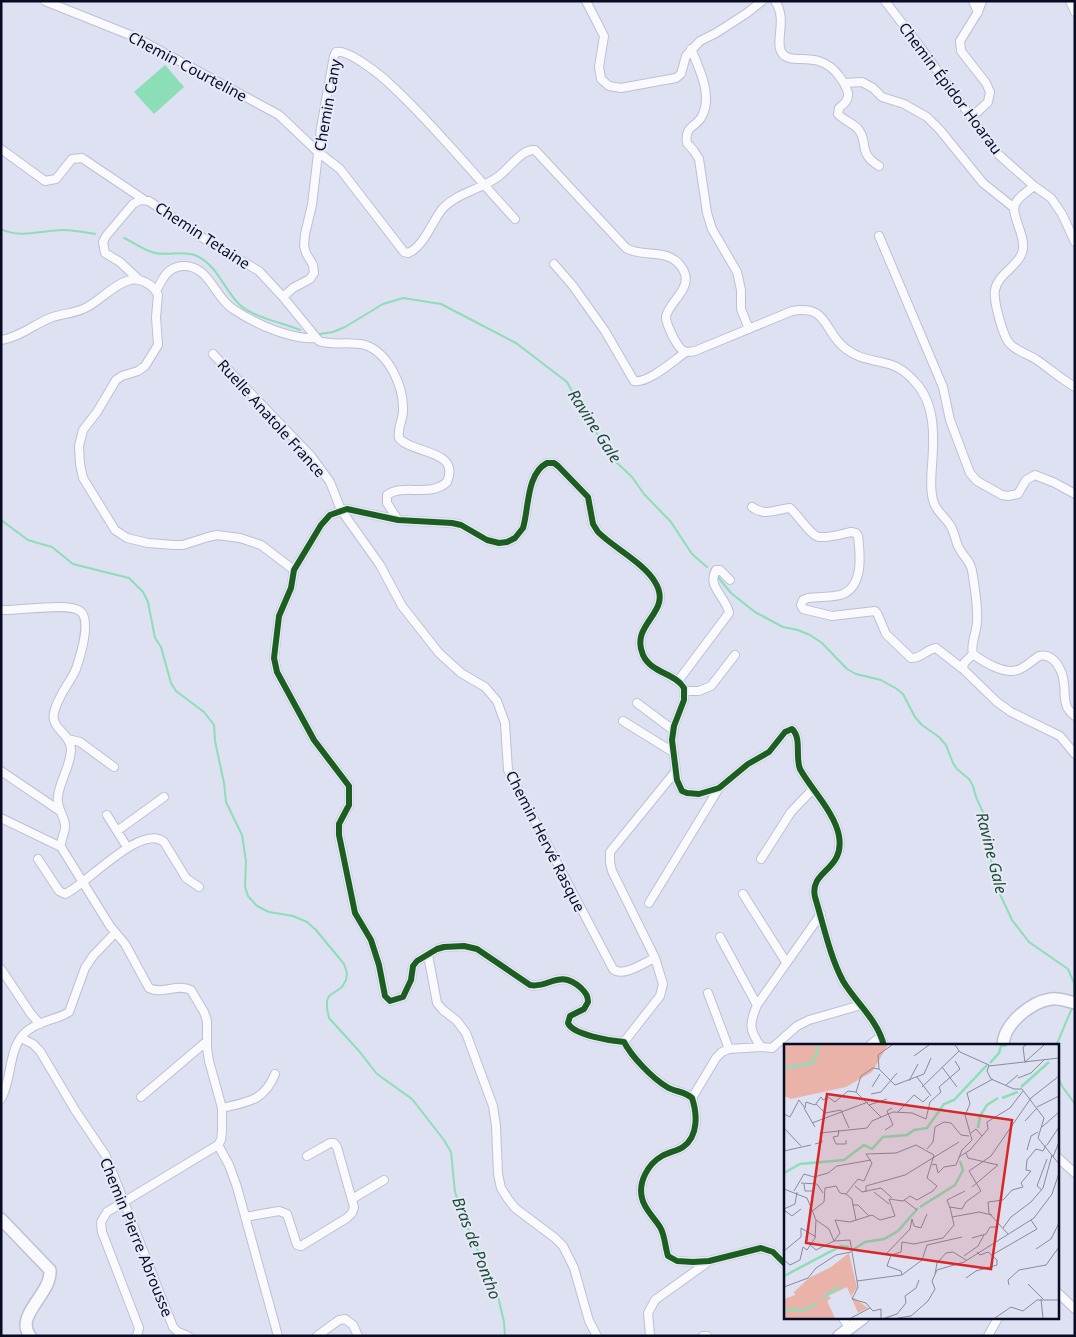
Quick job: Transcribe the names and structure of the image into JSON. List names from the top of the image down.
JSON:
{
  "streets": {
    "street": [
      "Chemin Courteline",
      "Chemin Épidor Hoarau",
      "Chemin Cany",
      "Chemin Tetaine",
      "Ruelle Anatole France",
      "Chemin Hervé Rasque",
      "Chemin Pierre Abrousse"
    ]
  },
  "crossings": [
    ["Chemin Courteline", "Chemin Cany"],
    ["Chemin Cany", "Chemin Tetaine"],
    ["Ruelle Anatole France", "Chemin Hervé Rasque"]
  ],
  "water": ["Ravine Gale", "Bras de Pontho"]
}
